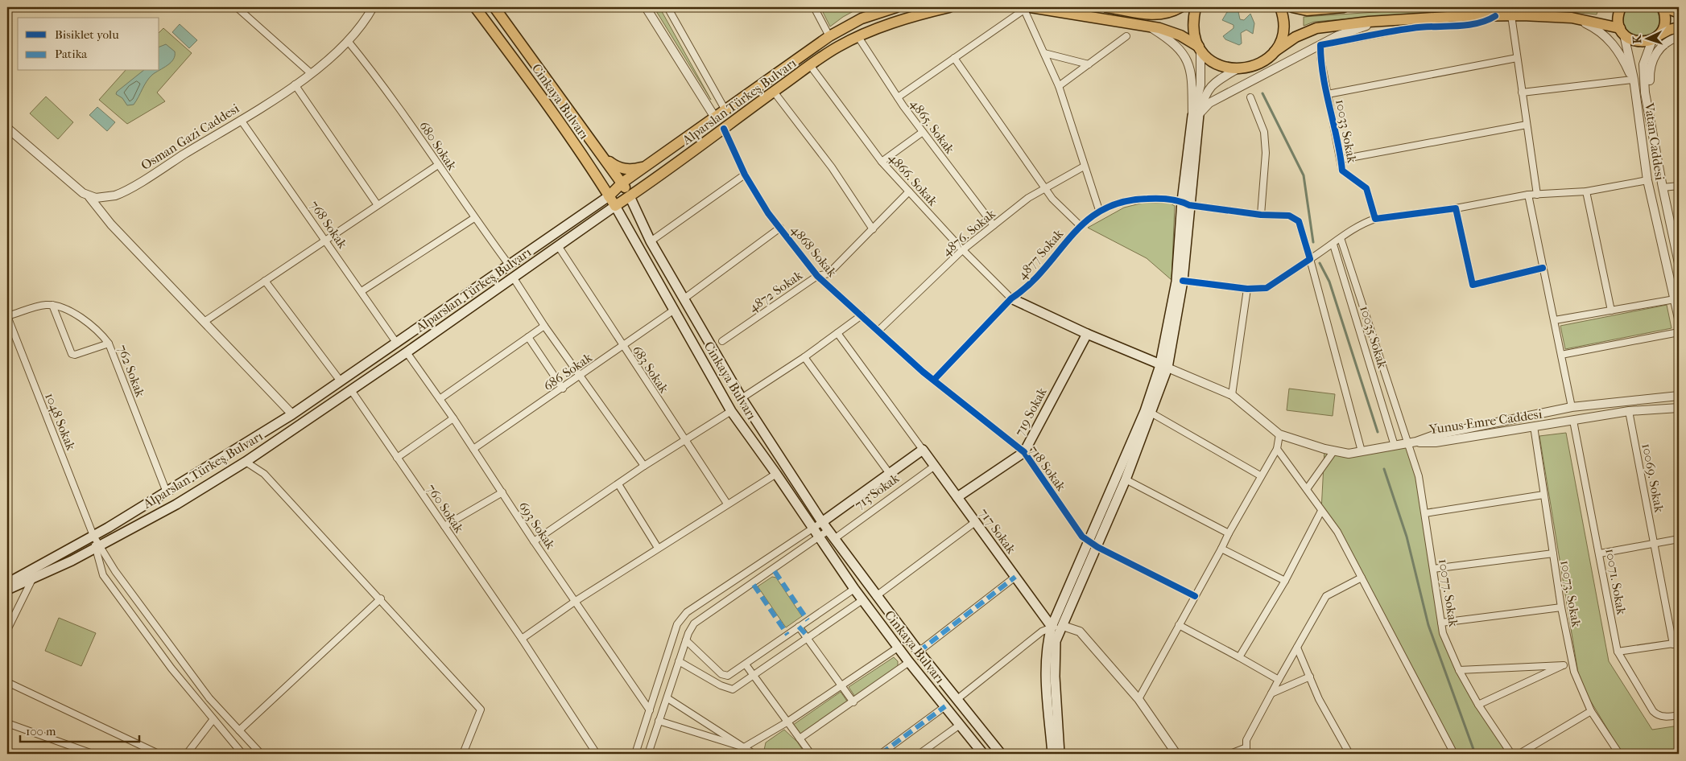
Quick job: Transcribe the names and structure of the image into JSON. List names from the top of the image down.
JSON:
{
  "streets": {
    "main road": [
      "Cinkaya Bulvarı",
      "Alparslan Türkeş Bulvarı",
      "719 Sokak",
      "713 Sokak",
      "717 Sokak"
    ],
    "street": [
      "4865. Sokak",
      "10033 Sokak",
      "Osman Gazi Caddesi",
      "Vatan Caddesi",
      "680 Sokak",
      "4866. Sokak",
      "768 Sokak",
      "4876. Sokak",
      "4868 Sokak",
      "4877 Sokak",
      "4872 Sokak",
      "10035 Sokak",
      "683 Sokak",
      "762 Sokak",
      "686 Sokak",
      "1048 Sokak",
      "Yunus Emre Caddesi",
      "718 Sokak",
      "10069. Sokak",
      "760 Sokak",
      "693 Sokak",
      "10071. Sokak",
      "10077. Sokak",
      "10073. Sokak"
    ]
  },
  "crossings": [
    ["Cinkaya Bulvarı", "Alparslan Türkeş Bulvarı"],
    ["Cinkaya Bulvarı", "686 Sokak"],
    ["Cinkaya Bulvarı", "713 Sokak"],
    ["Alparslan Türkeş Bulvarı", "4865. Sokak"],
    ["Alparslan Türkeş Bulvarı", "680 Sokak"],
    ["Alparslan Türkeş Bulvarı", "4866. Sokak"],
    ["Alparslan Türkeş Bulvarı", "768 Sokak"],
    ["Alparslan Türkeş Bulvarı", "4868 Sokak"],
    ["Alparslan Türkeş Bulvarı", "683 Sokak"],
    ["Alparslan Türkeş Bulvarı", "762 Sokak"],
    ["Alparslan Türkeş Bulvarı", "1048 Sokak"],
    ["Alparslan Türkeş Bulvarı", "760 Sokak"],
    ["Alparslan Türkeş Bulvarı", "693 Sokak"],
    ["4865. Sokak", "4876. Sokak"],
    ["Osman Gazi Caddesi", "680 Sokak"],
    ["Osman Gazi Caddesi", "768 Sokak"],
    ["4866. Sokak", "4876. Sokak"],
    ["4866. Sokak", "4877 Sokak"],
    ["4866. Sokak", "4872 Sokak"],
    ["4876. Sokak", "4868 Sokak"],
    ["4868 Sokak", "4877 Sokak"],
    ["4868 Sokak", "4872 Sokak"],
    ["4868 Sokak", "718 Sokak"],
    ["4877 Sokak", "718 Sokak"],
    ["10035 Sokak", "Yunus Emre Caddesi"],
    ["10035 Sokak", "10077. Sokak"],
    ["683 Sokak", "686 Sokak"],
    ["686 Sokak", "693 Sokak"],
    ["719 Sokak", "718 Sokak"],
    ["719 Sokak", "717 Sokak"],
    ["Yunus Emre Caddesi", "10069. Sokak"],
    ["Yunus Emre Caddesi", "10071. Sokak"],
    ["Yunus Emre Caddesi", "10077. Sokak"],
    ["Yunus Emre Caddesi", "10073. Sokak"],
    ["713 Sokak", "717 Sokak"]
  ],
  "legend": ["Bisiklet yolu", "Patika"],
  "scale_bar": "100 m",
  "north": "left"
}
